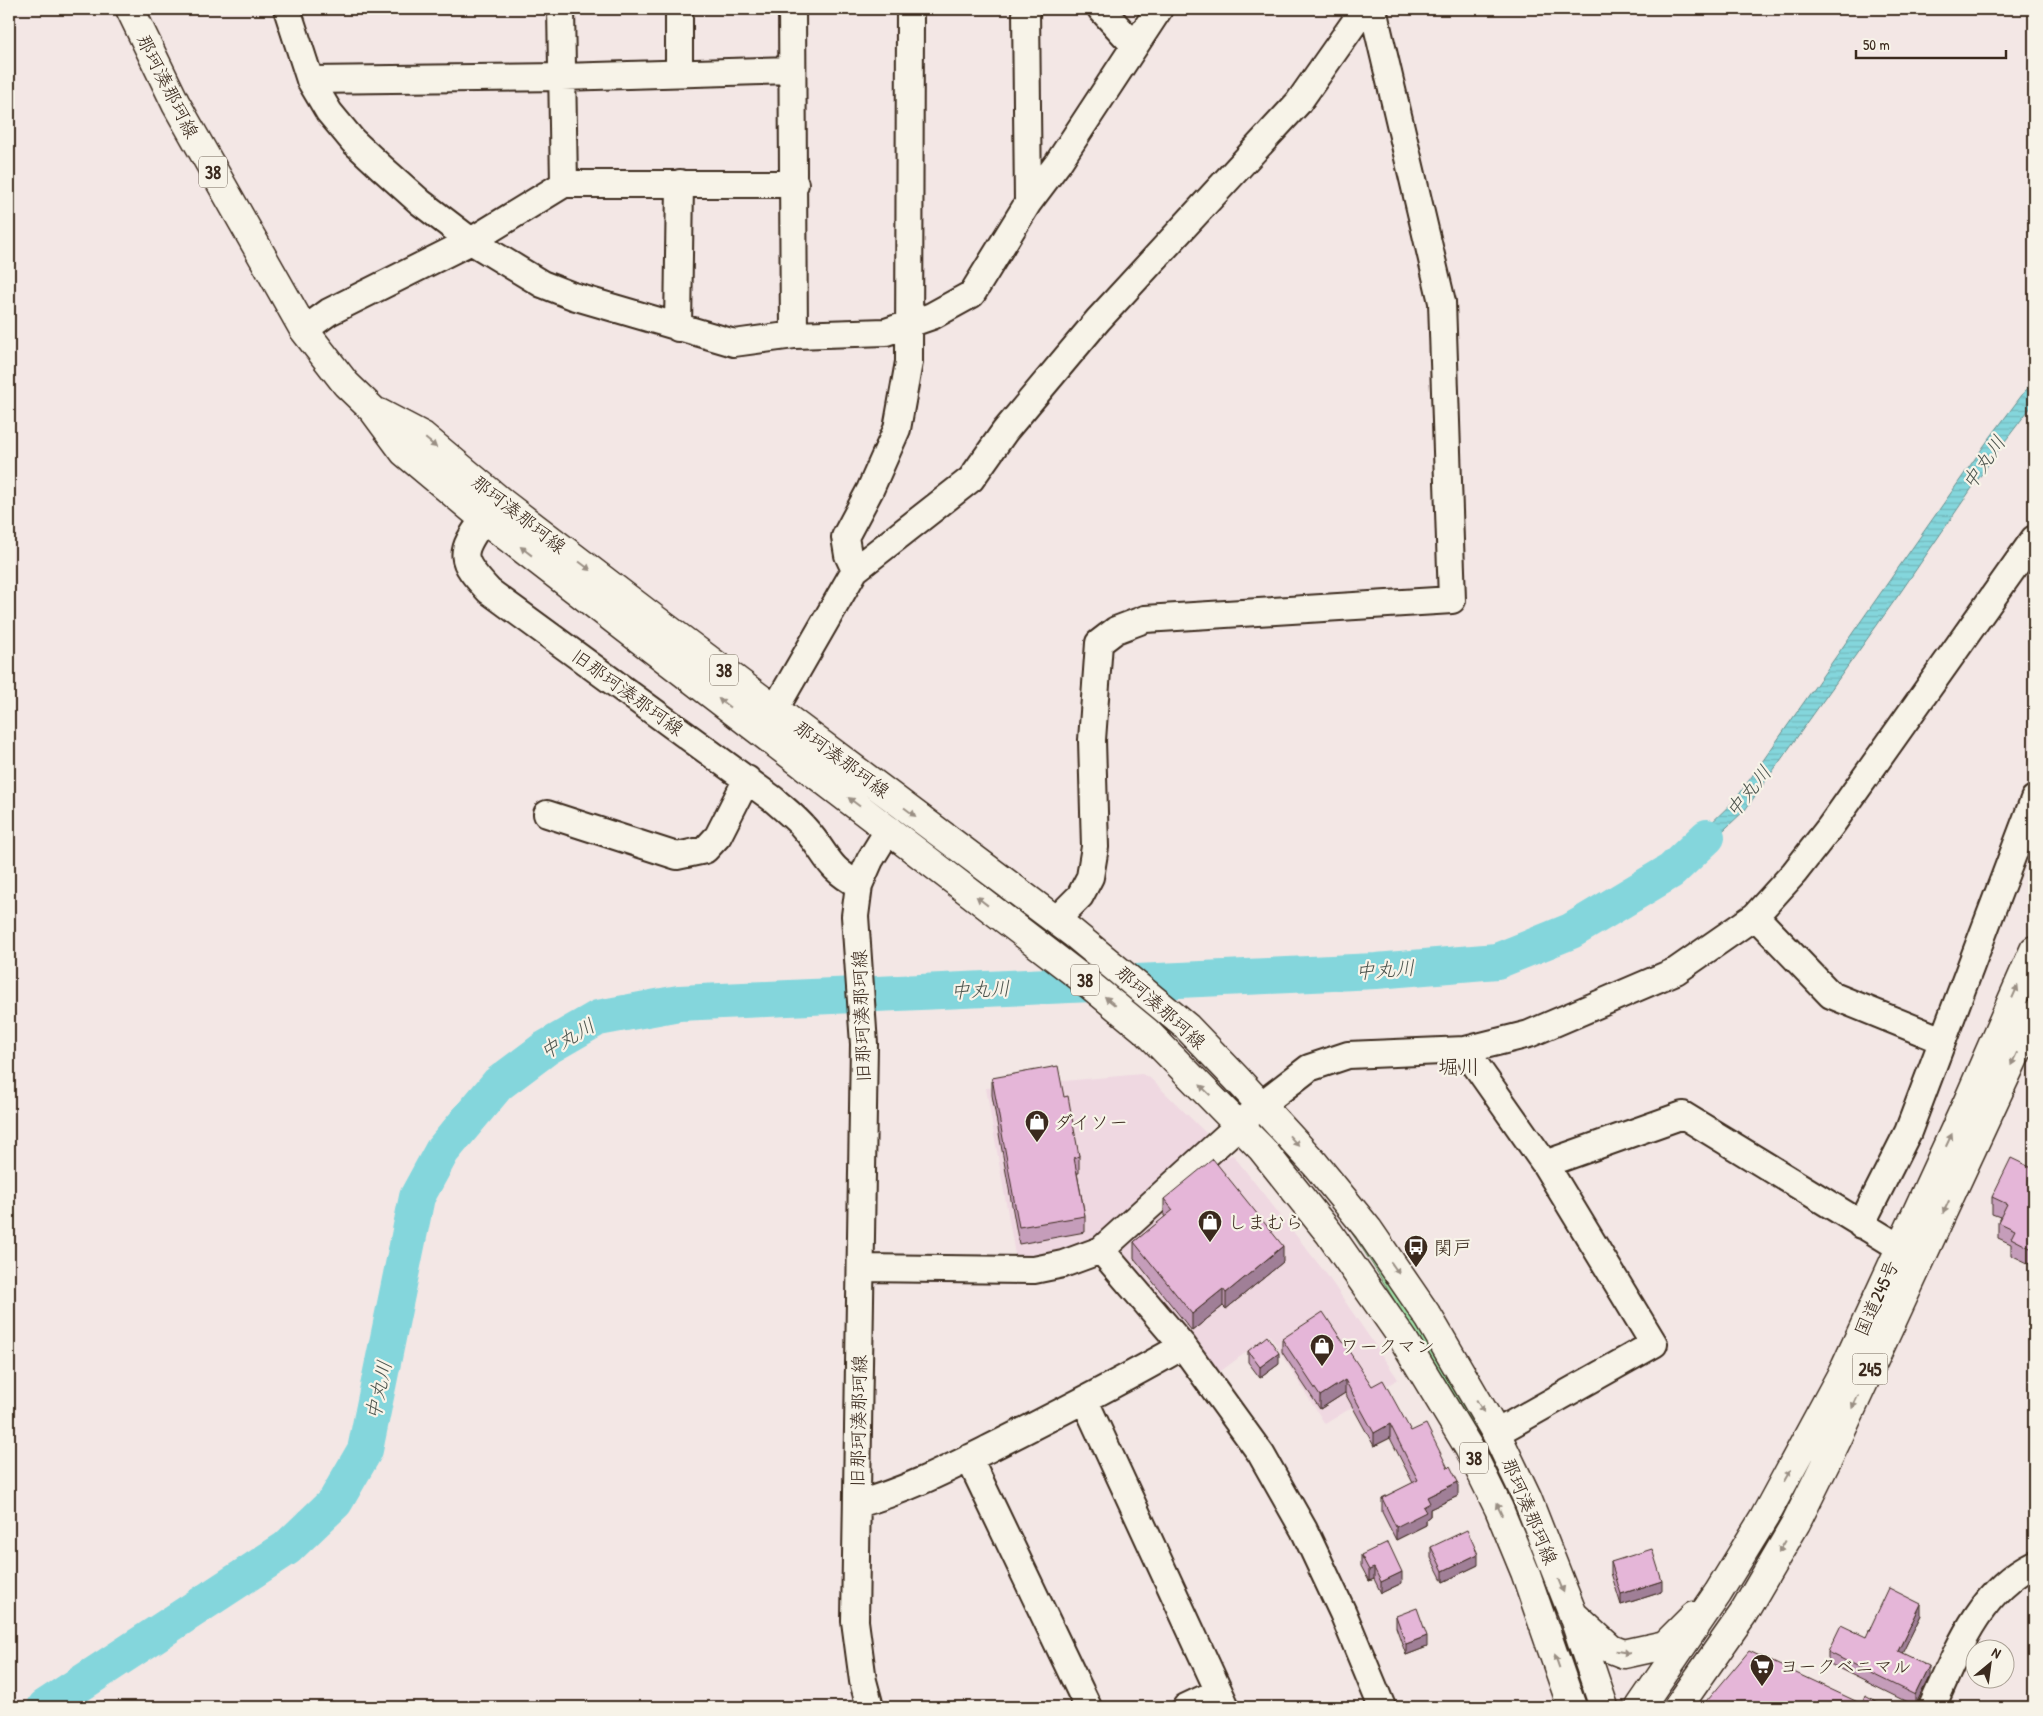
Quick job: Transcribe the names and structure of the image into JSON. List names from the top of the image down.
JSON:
{
  "streets": {
    "main road": [
      "那珂湊那珂線",
      "38",
      "国道245号",
      "245"
    ],
    "street": ["旧那珂湊那珂線"]
  },
  "crossings": [
    ["那珂湊那珂線", "旧那珂湊那珂線"]
  ],
  "districts": ["堀川"],
  "water": ["中丸川"],
  "places": {
    "shop": ["ダイソー", "しまむら", "ワークマン"],
    "bus stop": ["関戸"],
    "supermarket": ["ヨークベニマル"]
  },
  "scale_bar": "50 m",
  "north": "top right"
}
